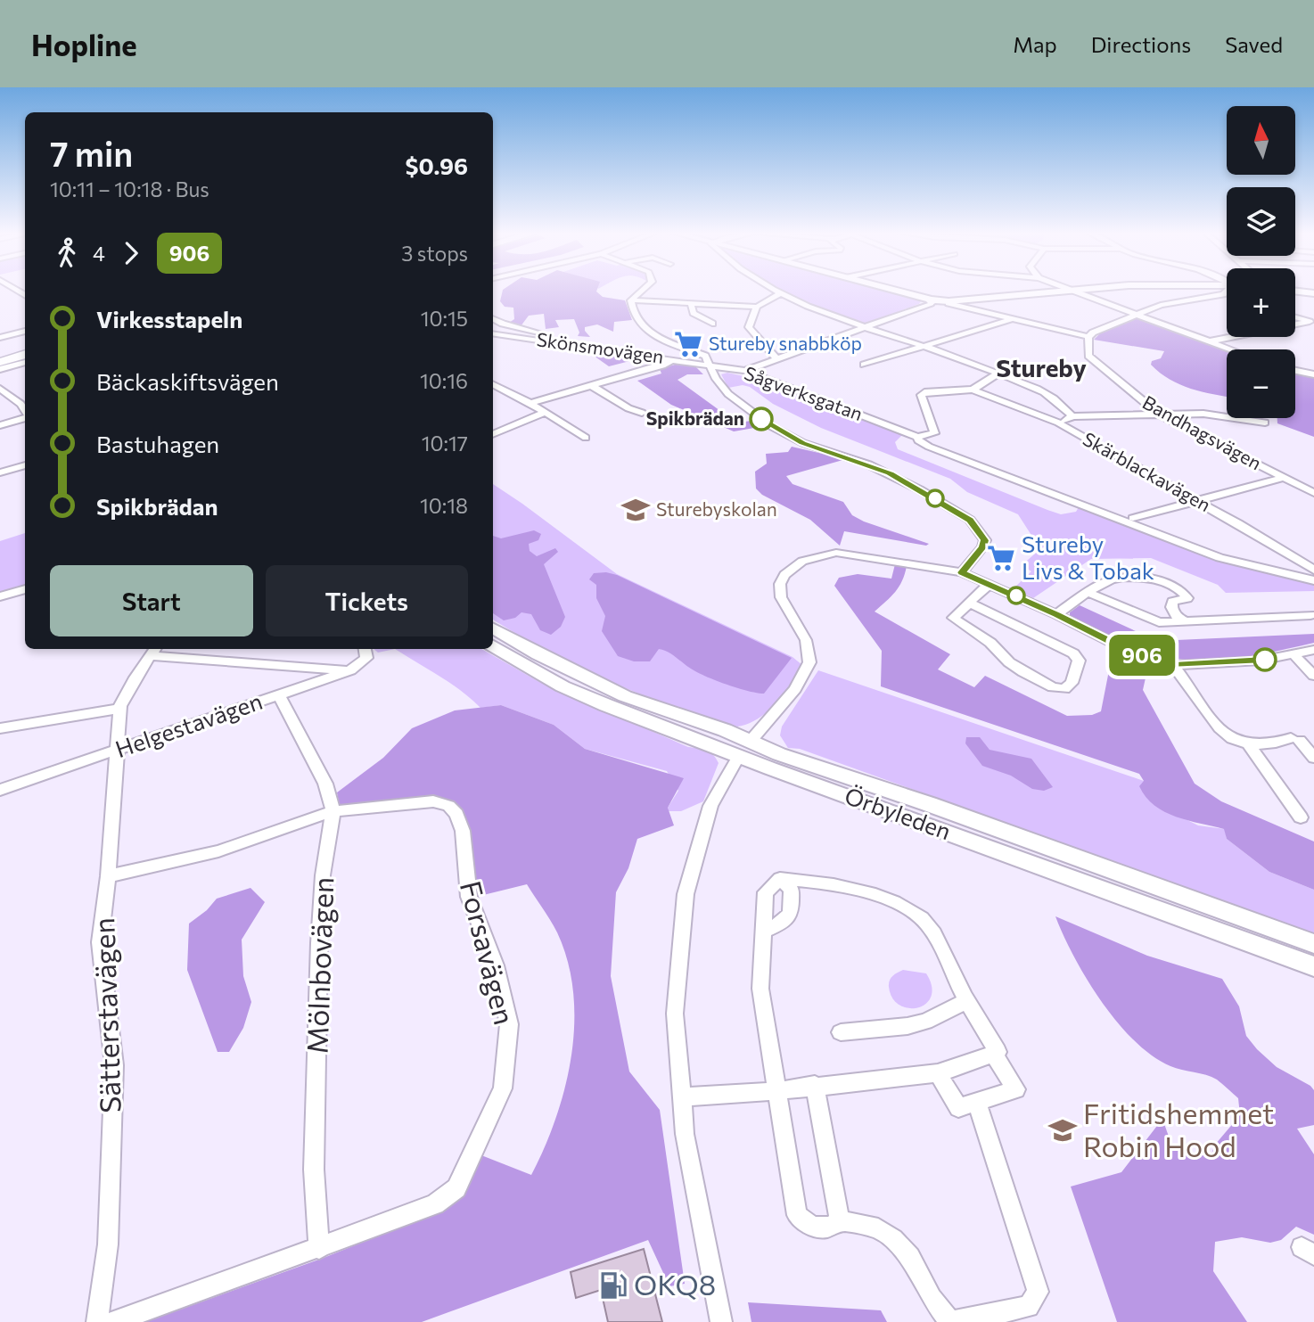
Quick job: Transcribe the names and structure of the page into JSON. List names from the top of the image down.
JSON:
{
  "streets": {
    "main road": ["Örbyleden"],
    "street": [
      "Skönsmovägen",
      "Sågverksgatan",
      "Bandhagsvägen",
      "Skärblackavägen",
      "Helgestavägen",
      "Forsavägen",
      "Mölnbovägen",
      "Sätterstavägen"
    ]
  },
  "crossings": [
    ["Skönsmovägen", "Sågverksgatan"],
    ["Helgestavägen", "Mölnbovägen"],
    ["Helgestavägen", "Sätterstavägen"],
    ["Forsavägen", "Mölnbovägen"],
    ["Forsavägen", "Sätterstavägen"]
  ],
  "districts": ["Stureby"],
  "places": {
    "supermarket": ["Stureby snabbköp", "Stureby Livs & Tobak"],
    "other": ["Spikbrädan"],
    "school or university": ["Sturebyskolan", "Fritidshemmet Robin Hood"],
    "fuel station": ["OKQ8"]
  },
  "lines": ["bus line 906"],
  "north": "top",
  "page": {
    "header": "Hopline",
    "nav": ["Map", "Directions", "Saved"],
    "on_map": "906",
    "map_buttons": ["+", "−"],
    "heading": ["7 min", "10:11 – 10:18 · Bus", "$0.96"],
    "legs": ["4", "906", "3 stops"],
    "list": [
      {
        "name": "Virkesstapeln",
        "value": "10:15"
      },
      {
        "name": "Bäckaskiftsvägen",
        "value": "10:16"
      },
      {
        "name": "Bastuhagen",
        "value": "10:17"
      },
      {
        "name": "Spikbrädan",
        "value": "10:18"
      }
    ],
    "buttons": ["Start", "Tickets"]
  }
}
